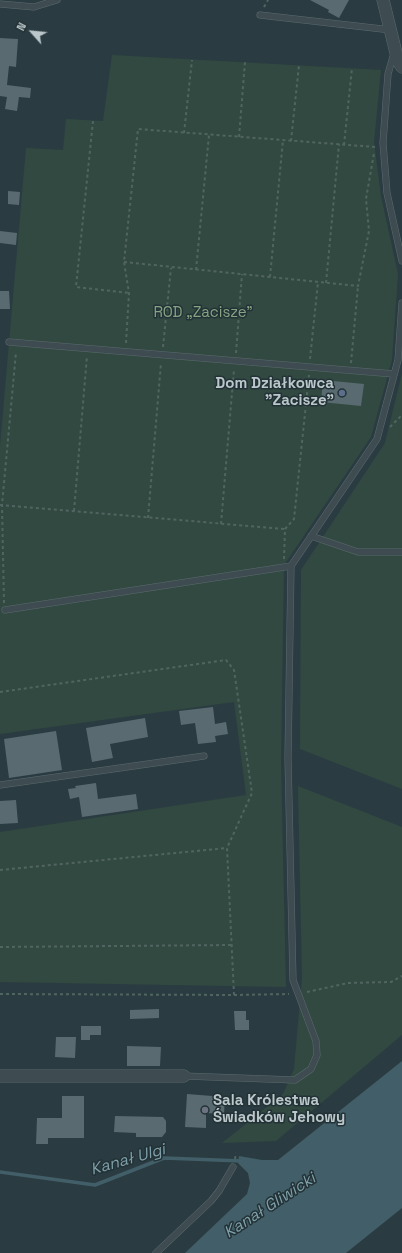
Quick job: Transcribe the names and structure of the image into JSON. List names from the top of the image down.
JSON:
{
  "water": ["Kanał Ulgi", "Kanał Gliwicki"],
  "parks": ["ROD „Zacisze”"],
  "places": ["Dom Działkowca \"Zacisze\"", "Sala Królestwa Świadków Jehowy"],
  "north": "top left"
}
